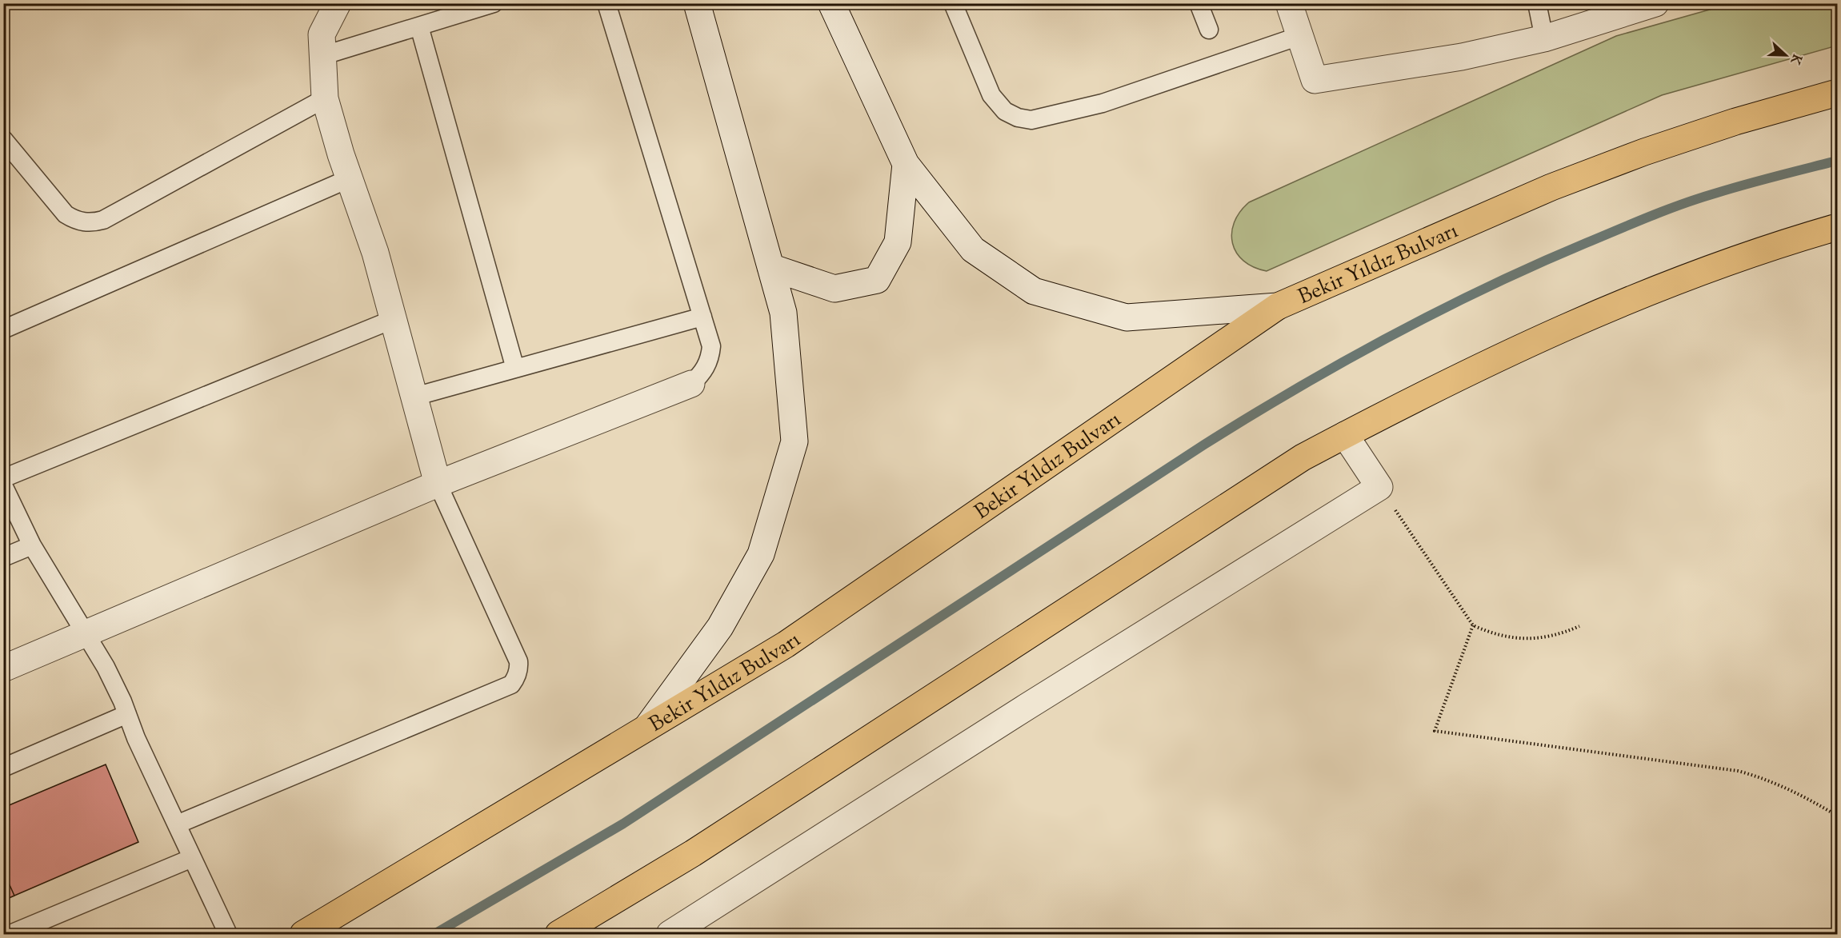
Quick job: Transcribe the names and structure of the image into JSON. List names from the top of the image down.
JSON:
{
  "streets": {
    "main road": ["Bekir Yıldız Bulvarı"]
  },
  "north": "right"
}
